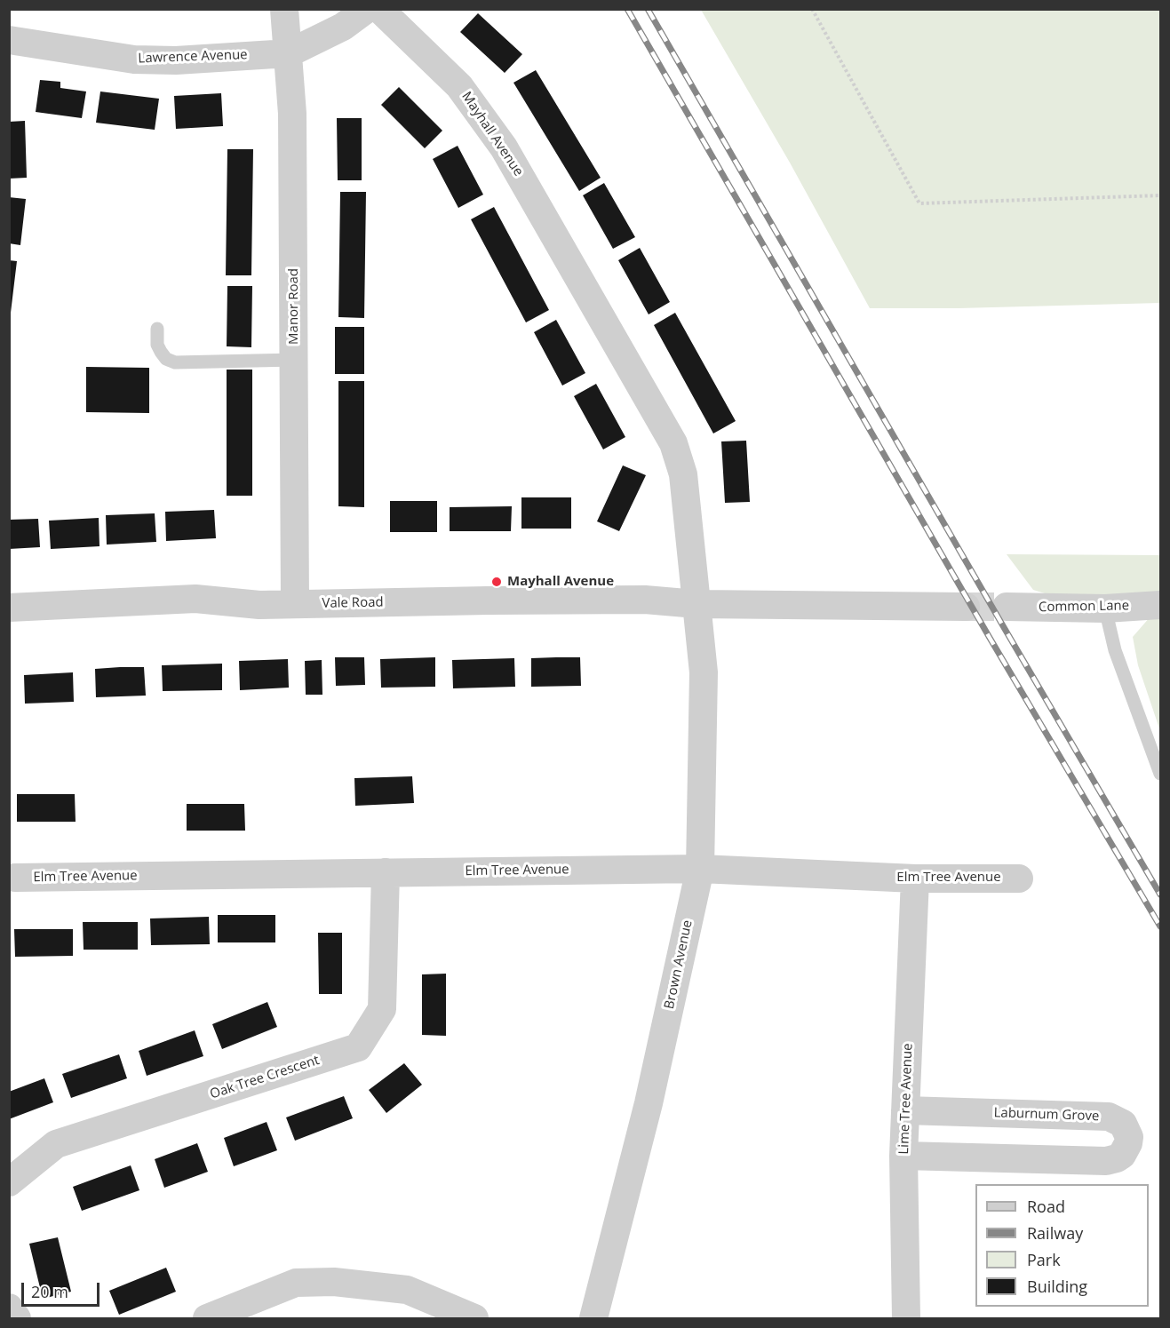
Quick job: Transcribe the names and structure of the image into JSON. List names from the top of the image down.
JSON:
{
  "streets": {
    "street": [
      "Lawrence Avenue",
      "Mayhall Avenue",
      "Manor Road",
      "Vale Road",
      "Common Lane",
      "Elm Tree Avenue",
      "Brown Avenue",
      "Oak Tree Crescent",
      "Lime Tree Avenue",
      "Laburnum Grove"
    ]
  },
  "crossings": [
    ["Lawrence Avenue", "Manor Road"],
    ["Mayhall Avenue", "Vale Road"],
    ["Mayhall Avenue", "Brown Avenue"],
    ["Manor Road", "Vale Road"],
    ["Vale Road", "Brown Avenue"],
    ["Elm Tree Avenue", "Brown Avenue"],
    ["Elm Tree Avenue", "Oak Tree Crescent"],
    ["Elm Tree Avenue", "Lime Tree Avenue"],
    ["Lime Tree Avenue", "Laburnum Grove"]
  ],
  "places": ["Mayhall Avenue"],
  "legend": [
    "Road",
    "Railway",
    "Park",
    "Building"
  ],
  "scale_bar": "20 m"
}
